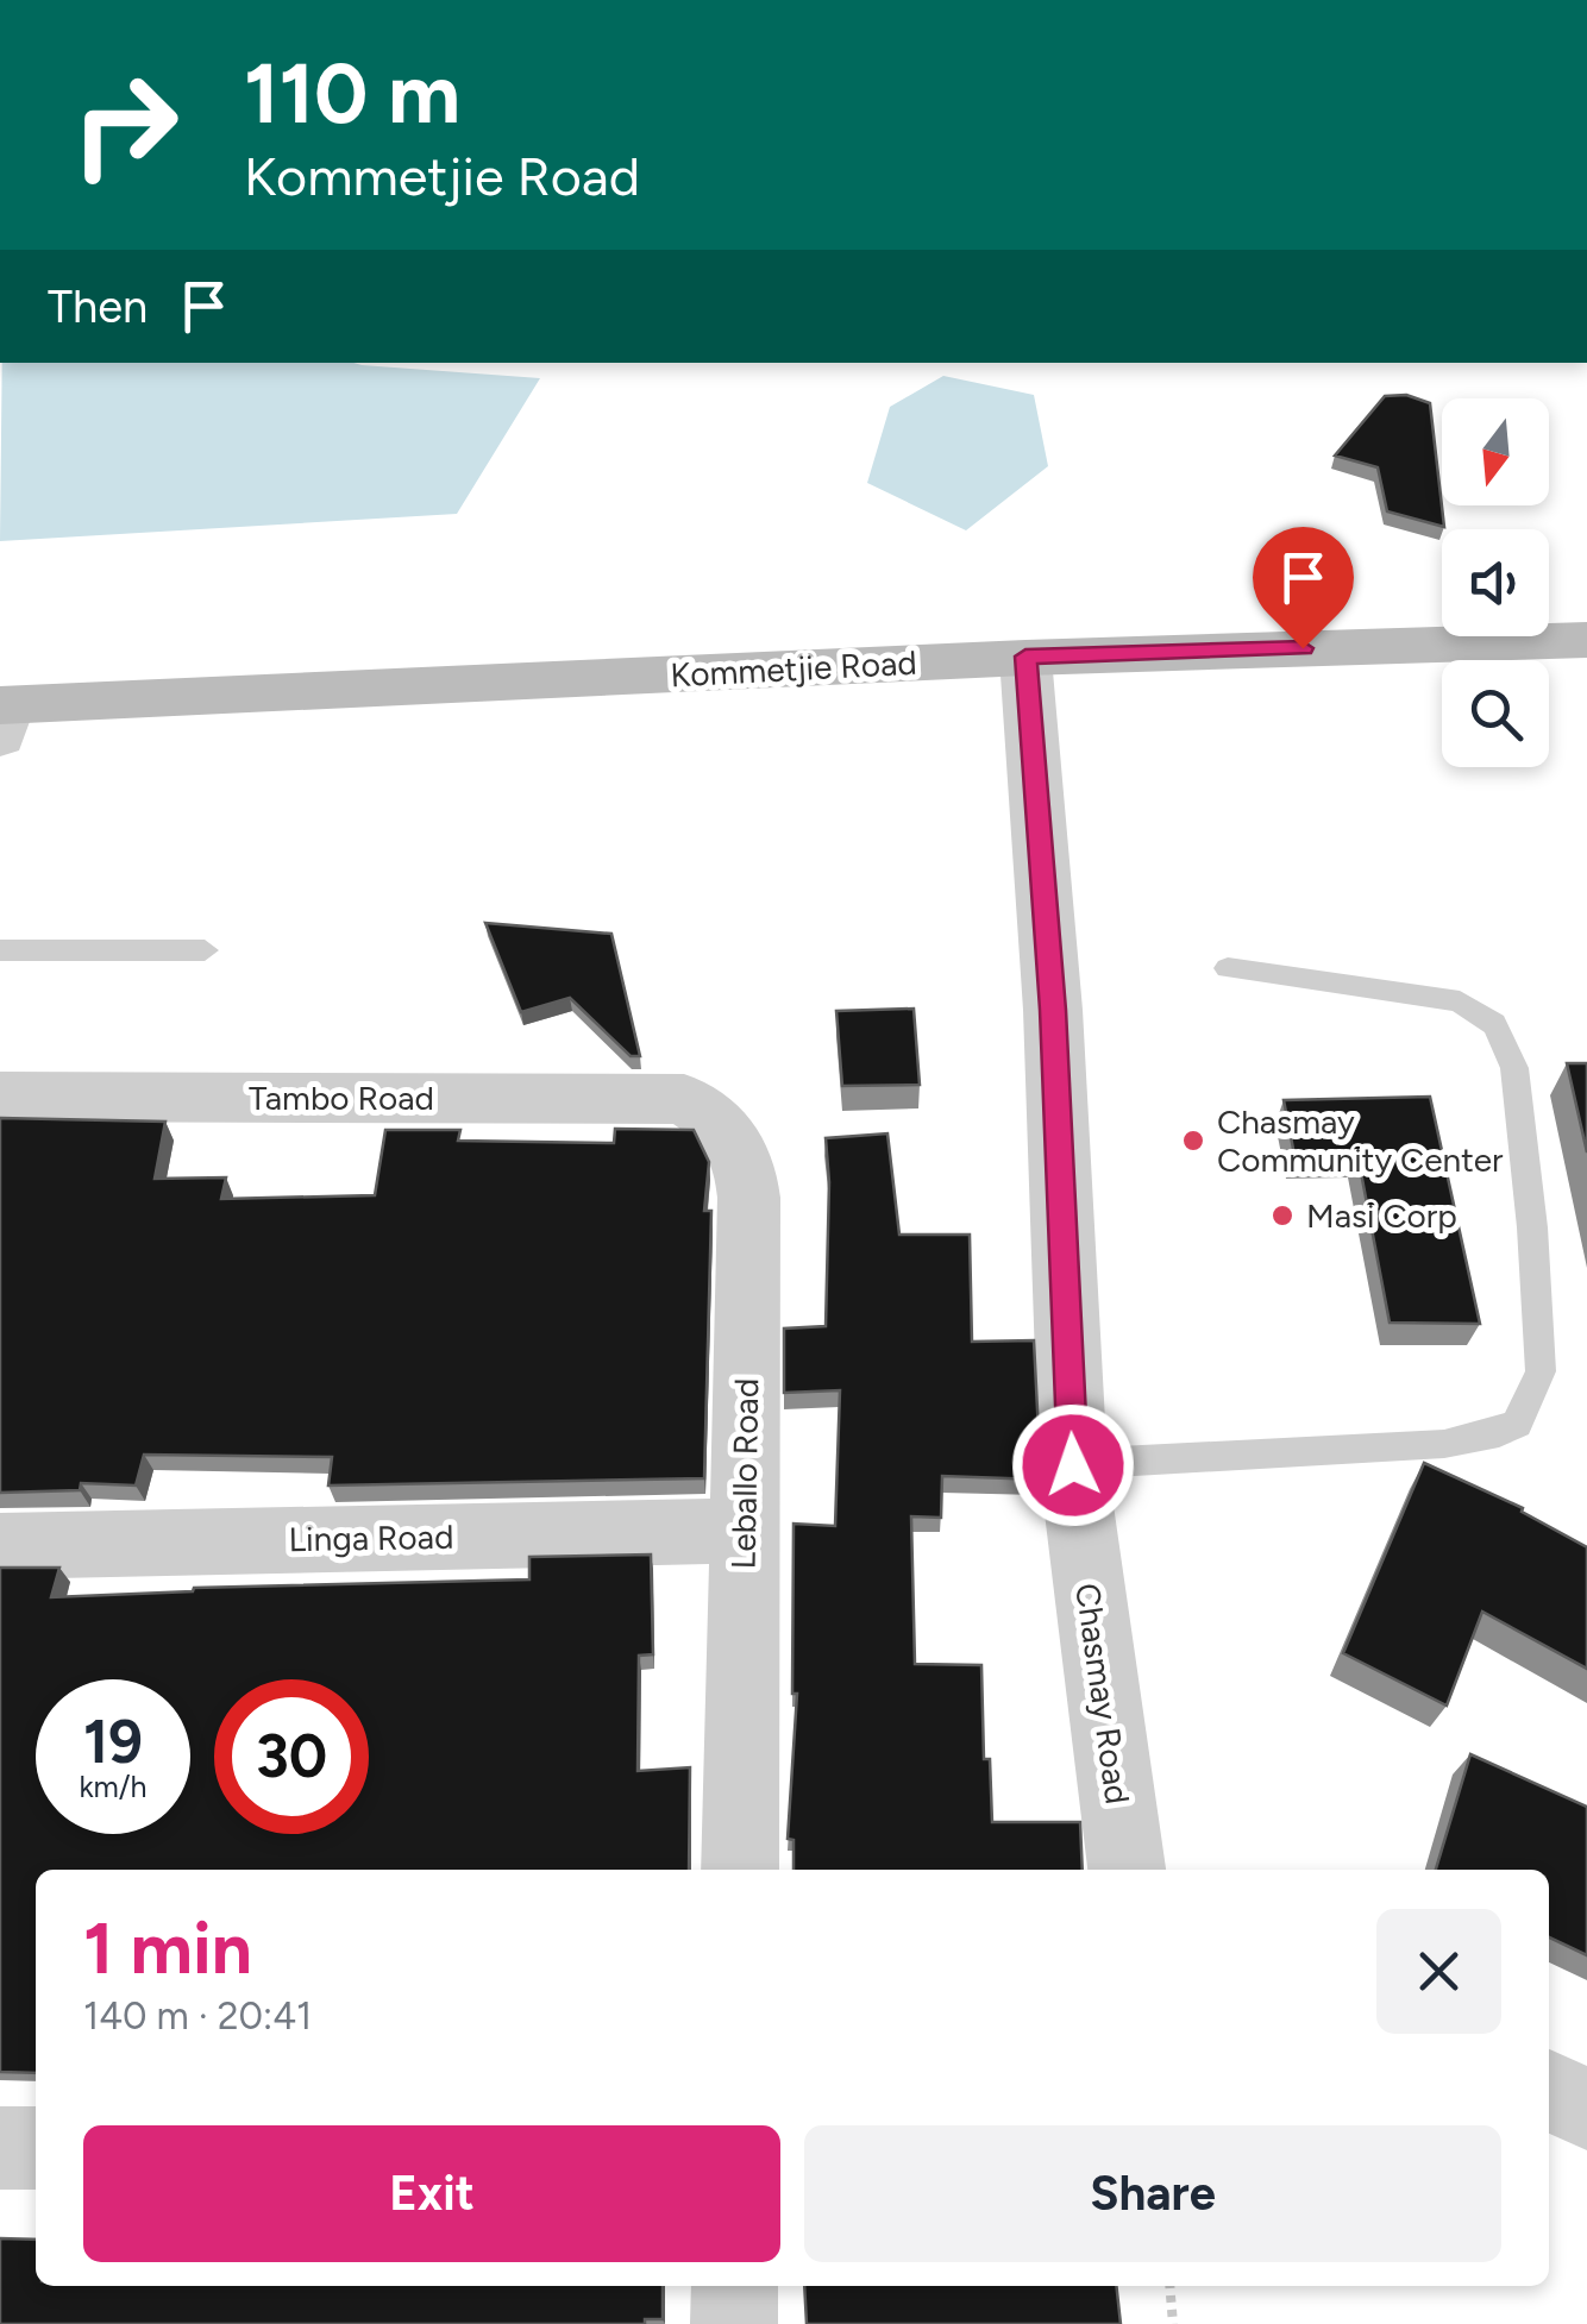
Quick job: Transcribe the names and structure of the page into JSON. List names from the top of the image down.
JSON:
{
  "streets": {
    "main road": ["Kommetjie Road"],
    "street": [
      "Tambo Road",
      "Leballo Road",
      "Linga Road",
      "Chasmay Road"
    ]
  },
  "crossings": [
    ["Kommetjie Road", "Chasmay Road"],
    ["Tambo Road", "Leballo Road"],
    ["Leballo Road", "Linga Road"]
  ],
  "places": ["Chasmay Community Center", "Masi Corp"],
  "north": "bottom",
  "page": {
    "turn": ["110 m", "Kommetjie Road"],
    "then": "Then",
    "speed": "19 km/h",
    "limit": "30",
    "heading": ["1 min", "140 m · 20:41"],
    "buttons": ["Exit", "Share"]
  }
}
